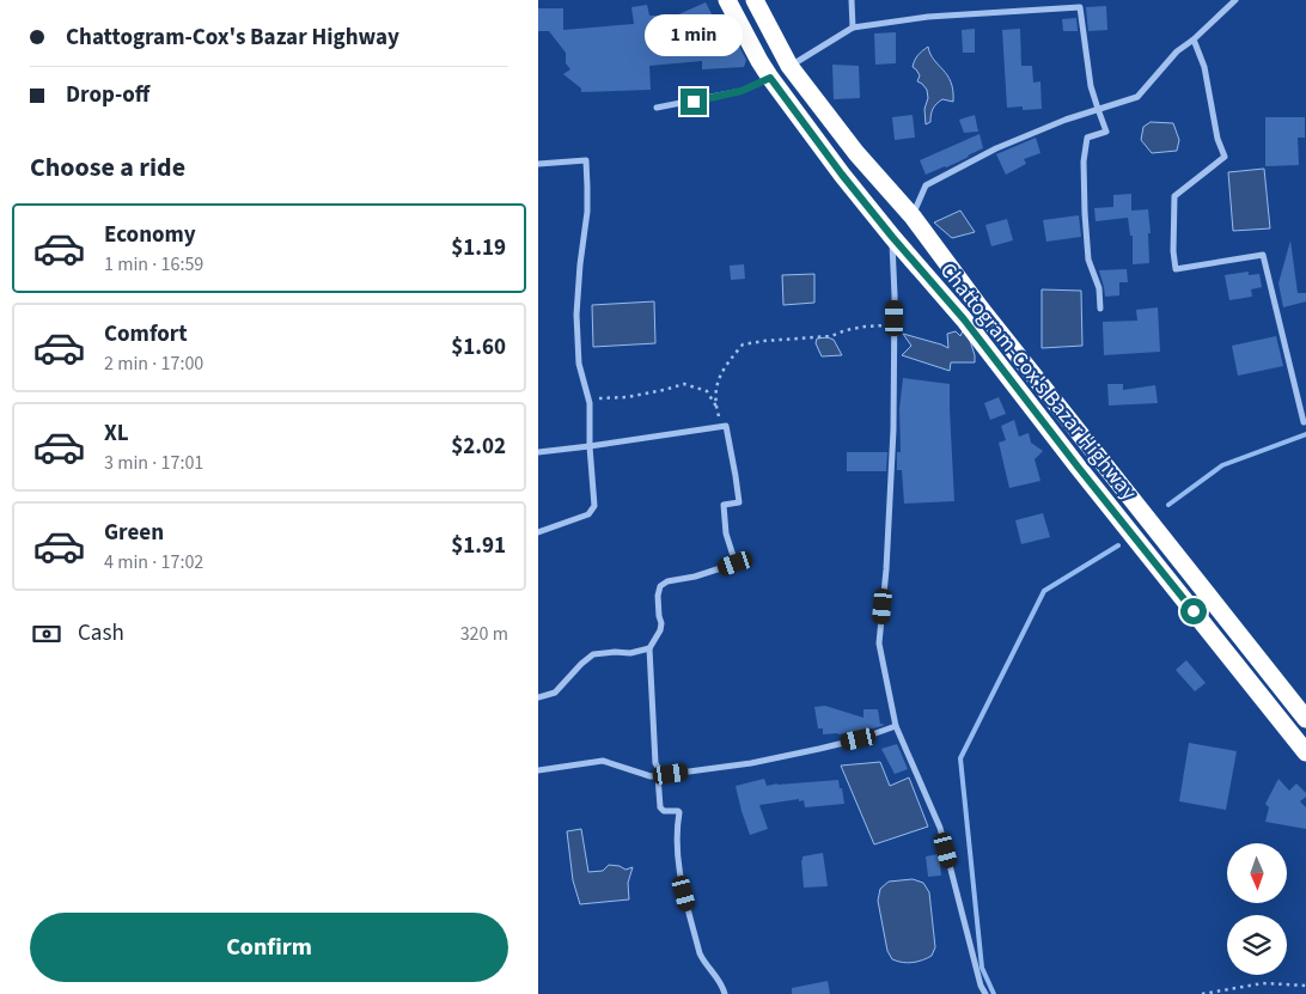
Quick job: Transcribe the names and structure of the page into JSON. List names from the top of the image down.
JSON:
{
  "streets": {
    "highway": ["Chattogram-Cox's Bazar Highway"]
  },
  "north": "bottom",
  "page": {
    "banner": ["Chattogram-Cox's Bazar Highway", "Drop-off"],
    "bubble": "1 min",
    "heading": "Choose a ride",
    "list": [
      {
        "name": "Economy",
        "note": "1 min · 16:59",
        "value": "$1.19"
      },
      {
        "name": "Comfort",
        "note": "2 min · 17:00",
        "value": "$1.60"
      },
      {
        "name": "XL",
        "note": "3 min · 17:01",
        "value": "$2.02"
      },
      {
        "name": "Green",
        "note": "4 min · 17:02",
        "value": "$1.91"
      }
    ],
    "pay": ["Cash", "320 m"],
    "buttons": "Confirm"
  }
}
